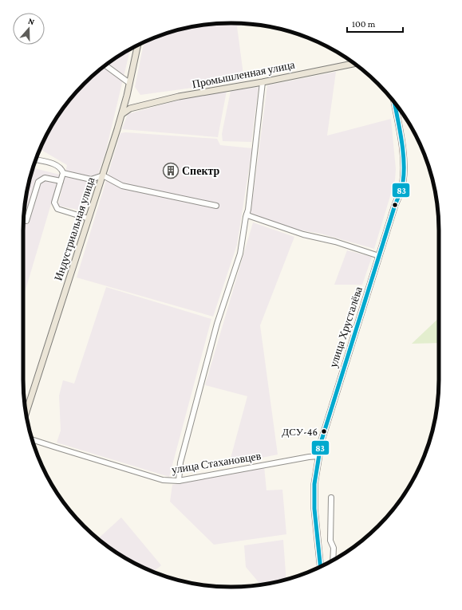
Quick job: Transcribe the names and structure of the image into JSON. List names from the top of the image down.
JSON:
{
  "streets": {
    "main road": ["Промышленная улица", "Индустриальная улица", "улица Хрусталёва"],
    "street": ["улица Стахановцев"]
  },
  "crossings": [
    ["Промышленная улица", "Индустриальная улица"],
    ["улица Хрусталёва", "улица Стахановцев"]
  ],
  "places": {
    "building": ["Спектр"],
    "other": ["ДСУ-46"]
  },
  "lines": ["transit line 83"],
  "scale_bar": "100 m",
  "north": "top"
}
